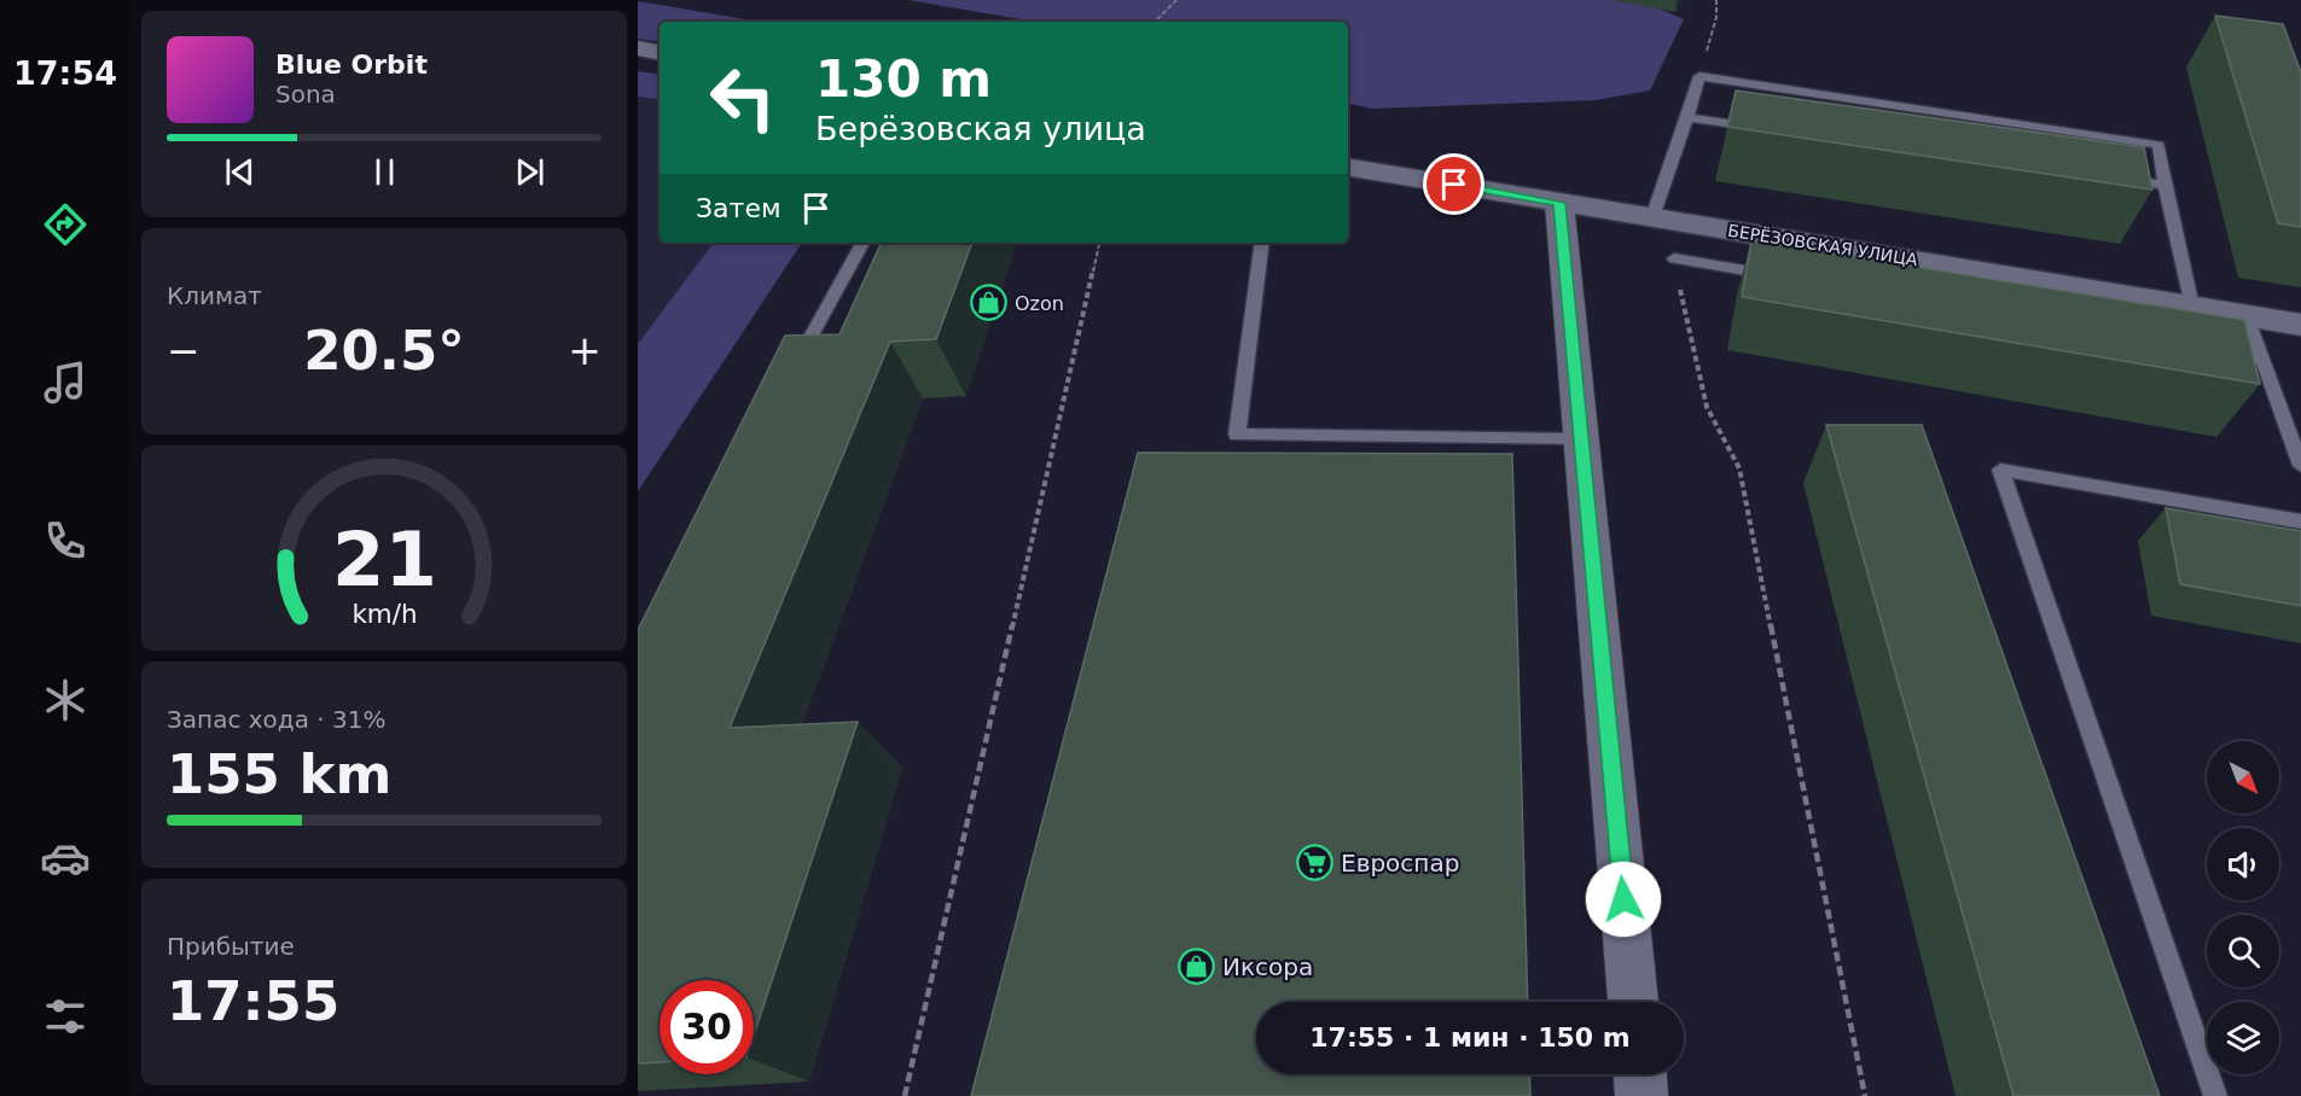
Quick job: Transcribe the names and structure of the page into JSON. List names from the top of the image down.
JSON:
{
  "streets": {
    "street": ["БЕРЁЗОВСКАЯ УЛИЦА"]
  },
  "places": {
    "shop": ["Ozon", "Иксора"],
    "supermarket": ["Евроспар"]
  },
  "north": "bottom right",
  "page": {
    "tabs": "17:54",
    "turn": ["130 m", "Берёзовская улица"],
    "song": ["Blue Orbit", "Sona"],
    "then": "Затем",
    "tile": [
      "Климат",
      ["Запас хода · 31%", "155 km"],
      ["Прибытие", "17:55"]
    ],
    "heat": ["−", "20.5°", "+"],
    "limit": "30",
    "trip": "17:55 · 1 мин · 150 m",
    "gauge": ["21", "km/h"]
  }
}
